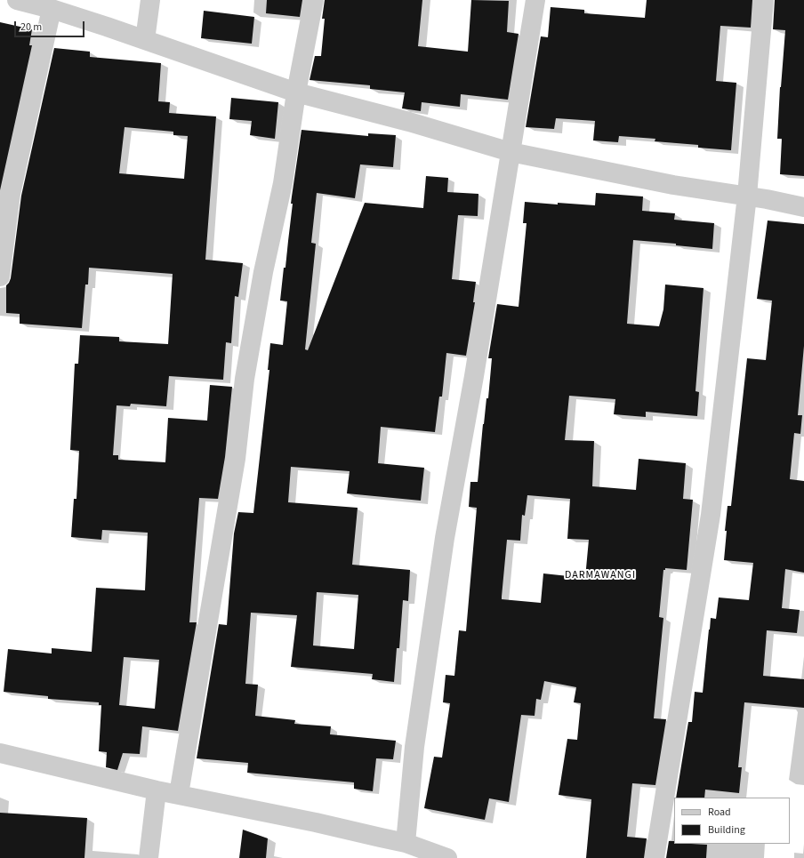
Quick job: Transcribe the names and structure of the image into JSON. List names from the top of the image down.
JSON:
{
  "districts": ["DARMAWANGI"],
  "legend": ["Road", "Building"],
  "scale_bar": "20 m"
}
